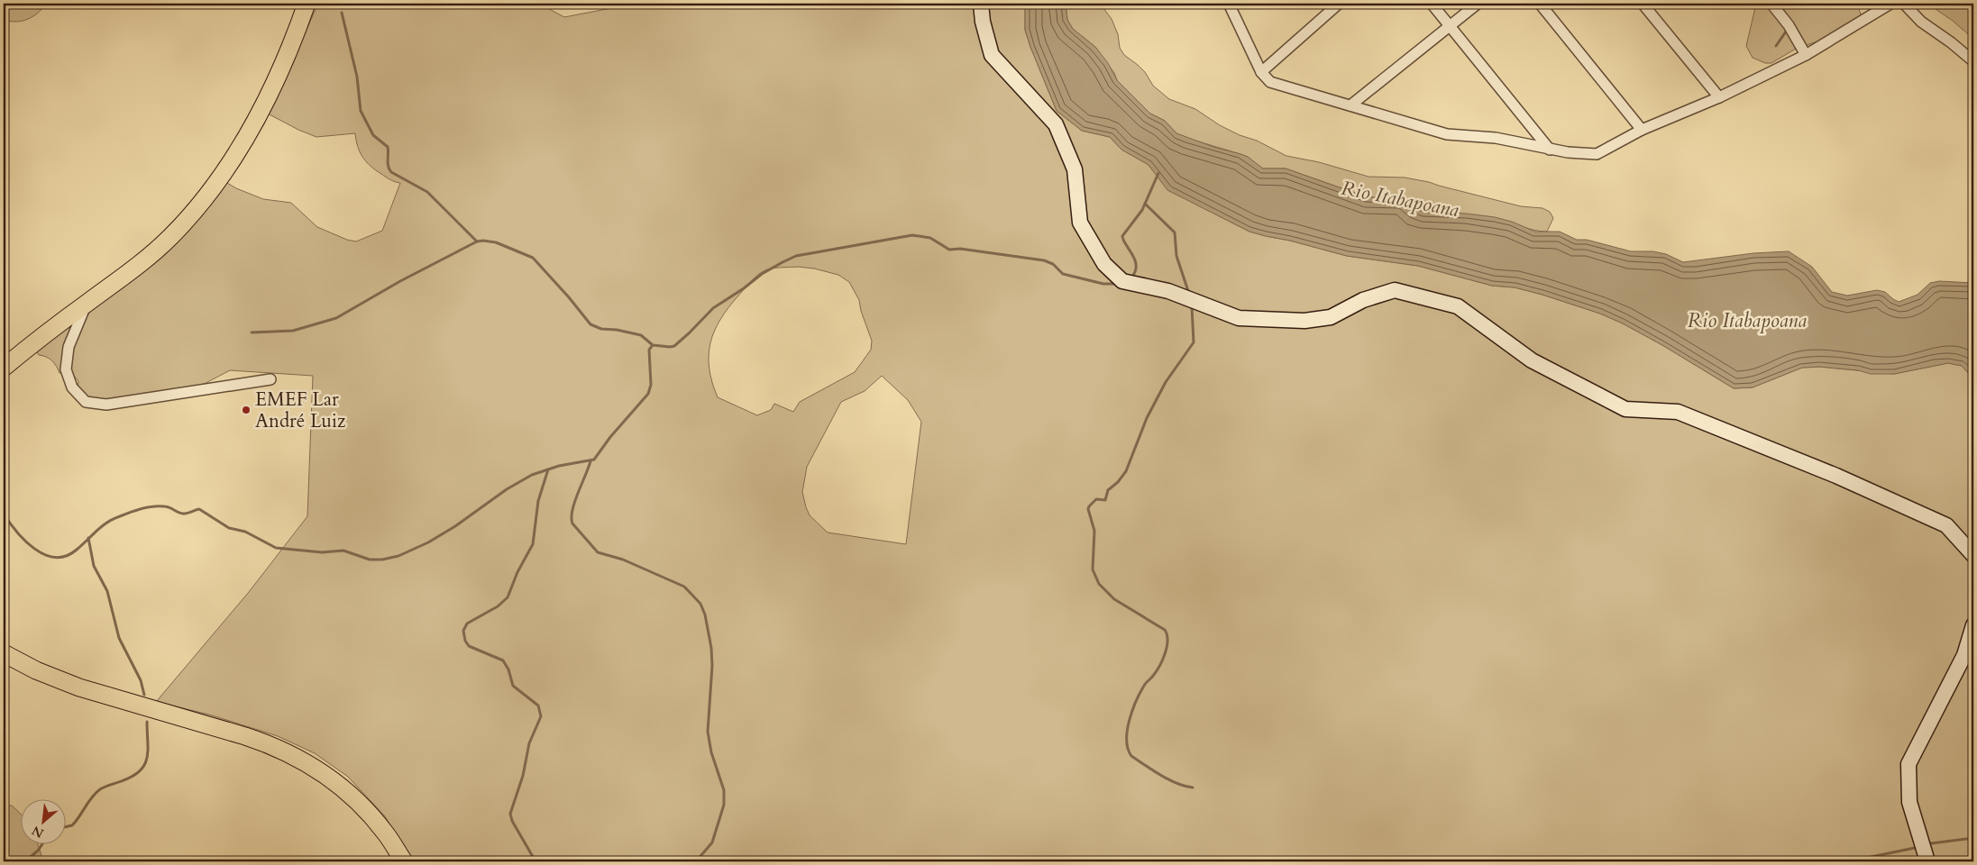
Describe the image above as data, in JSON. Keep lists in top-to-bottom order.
{
  "water": ["Rio Itabapoana"],
  "places": ["EMEF Lar André Luiz"],
  "north": "bottom left"
}
